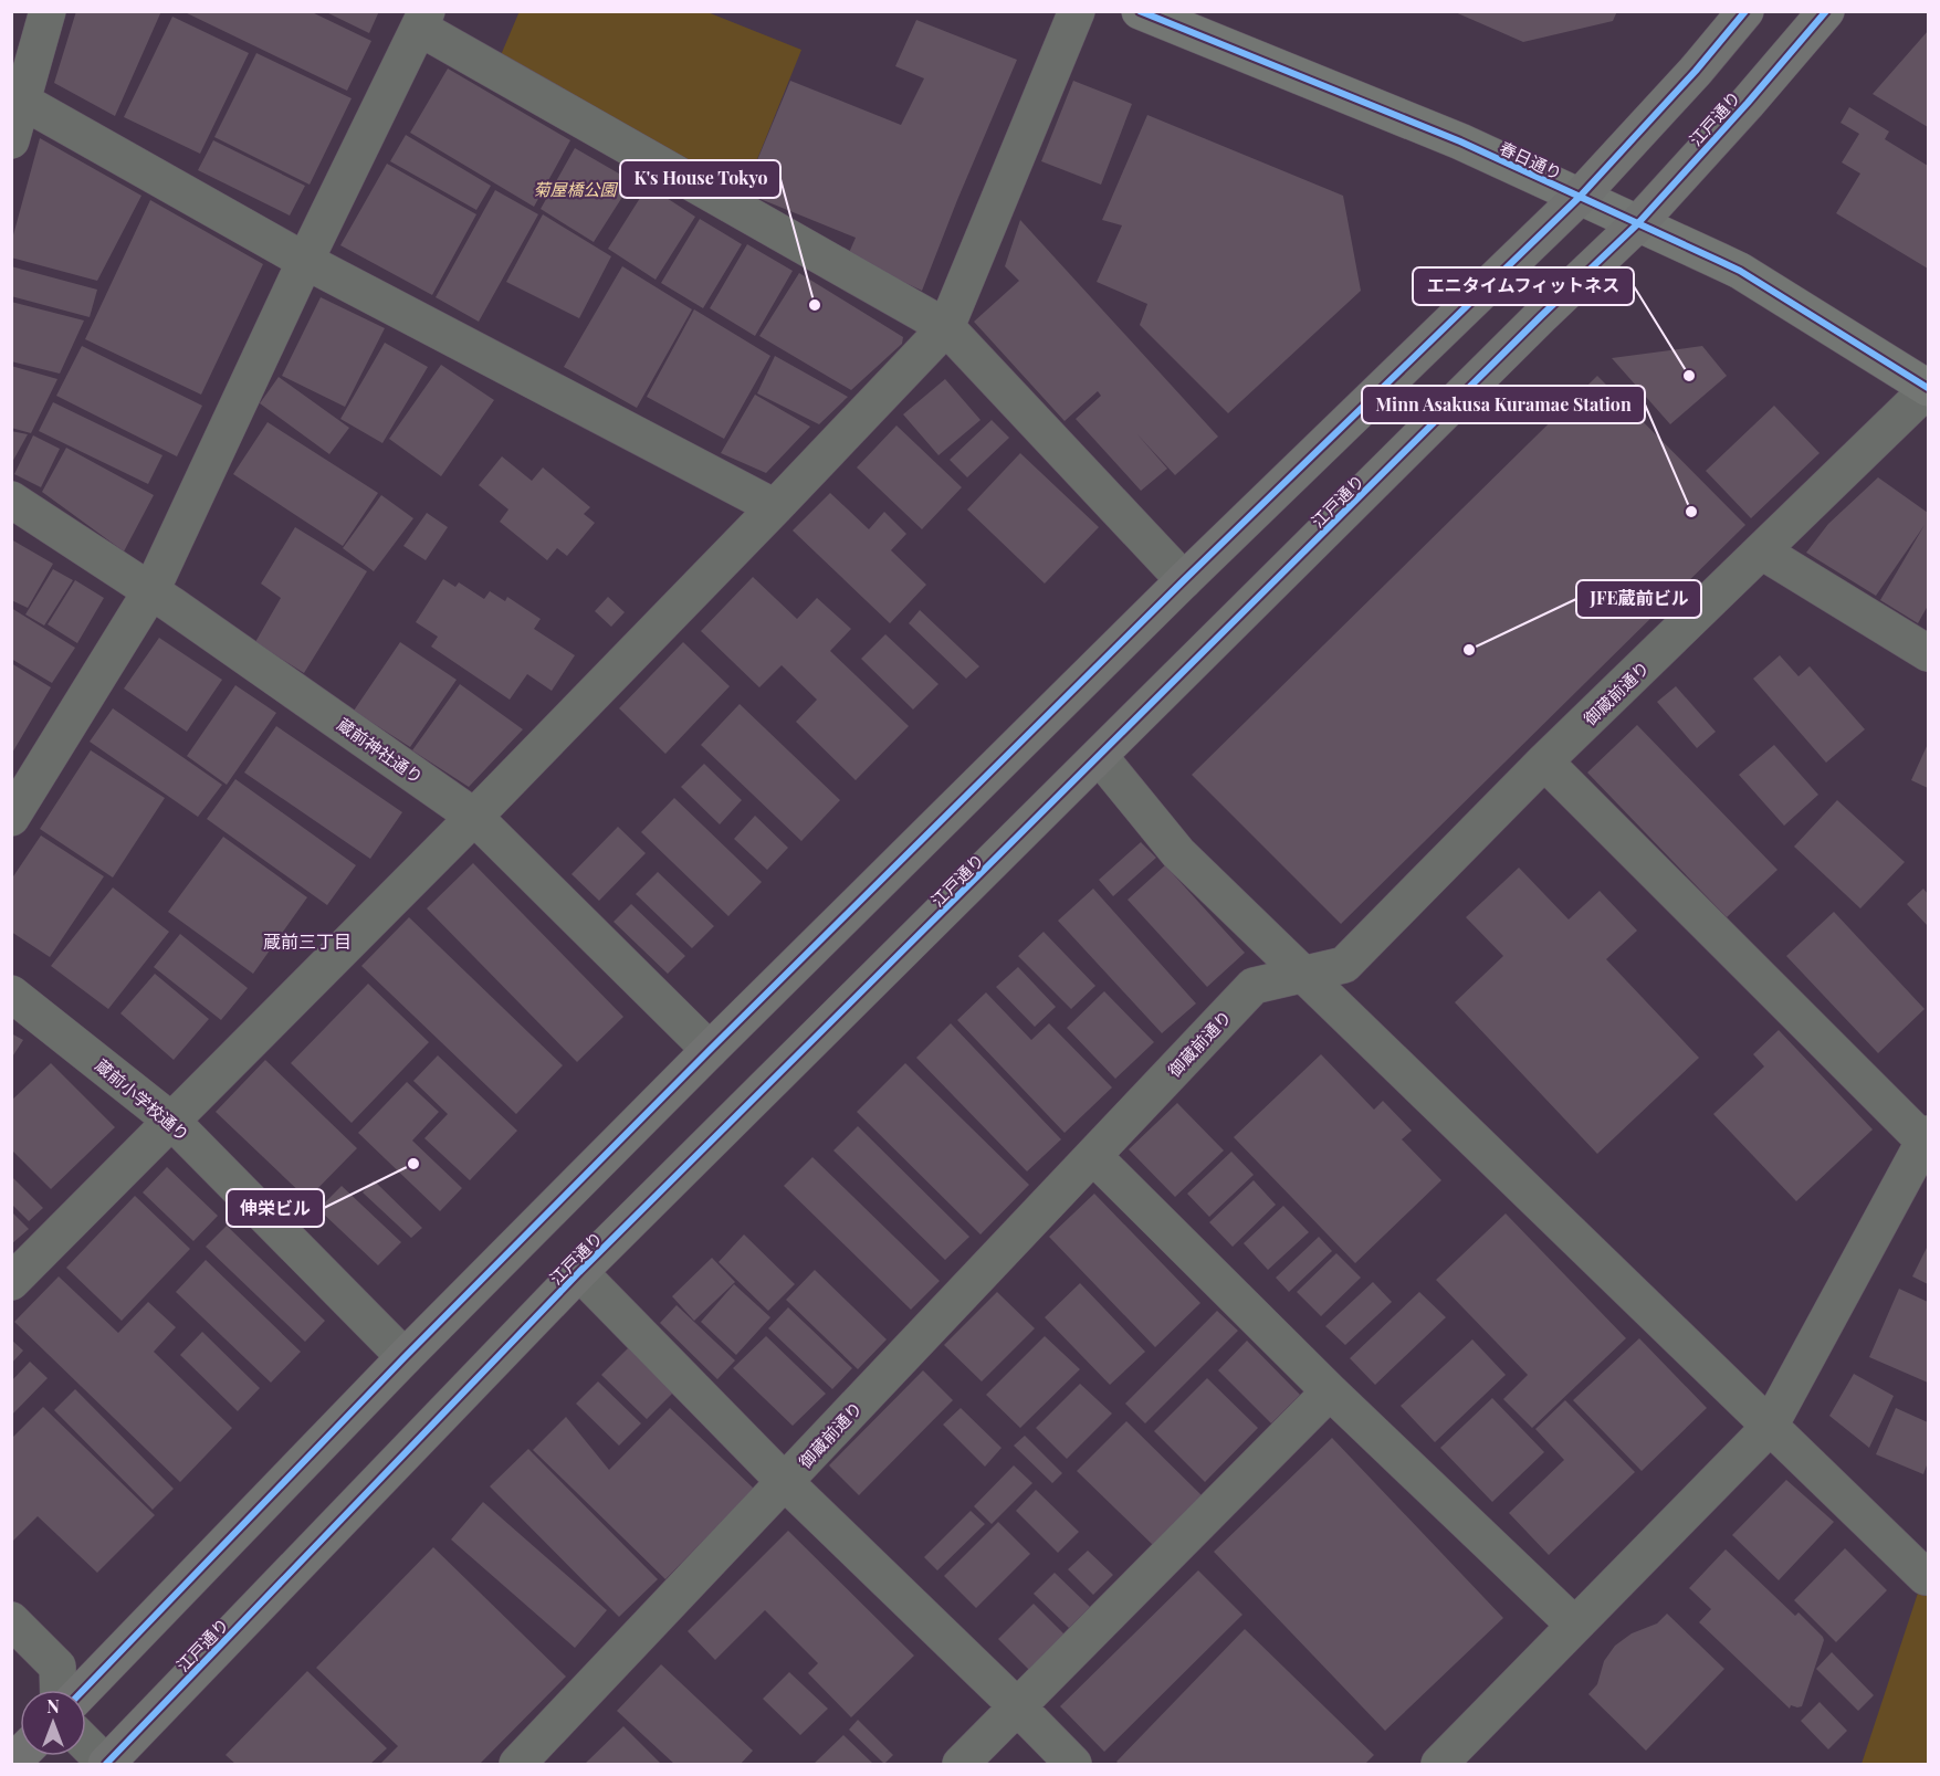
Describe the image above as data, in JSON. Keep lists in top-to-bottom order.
{
  "streets": {
    "highway": ["江戸通り"],
    "main road": ["春日通り"],
    "street": ["御蔵前通り", "蔵前神社通り", "蔵前小学校通り"]
  },
  "crossings": [
    ["江戸通り", "春日通り"],
    ["春日通り", "御蔵前通り"]
  ],
  "districts": ["蔵前三丁目"],
  "parks": ["菊屋橋公園"],
  "places": [
    "K's House Tokyo",
    "エニタイムフィットネス",
    "Minn Asakusa Kuramae Station",
    "JFE蔵前ビル",
    "伸栄ビル"
  ],
  "north": "top"
}
